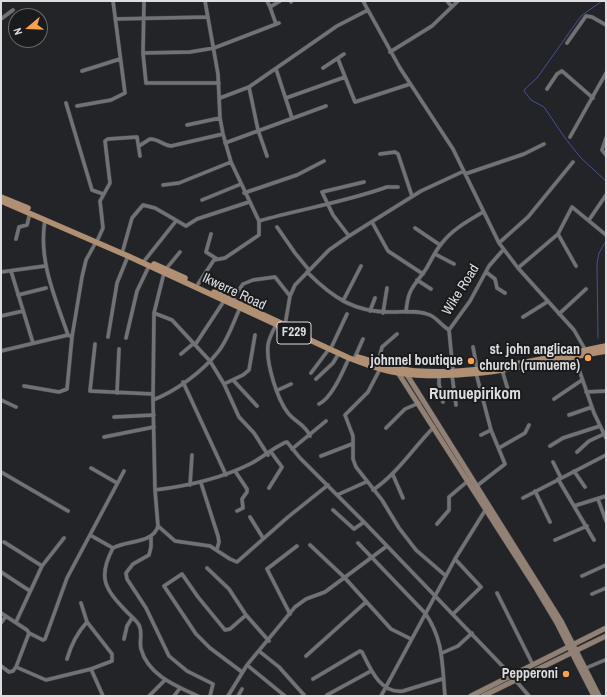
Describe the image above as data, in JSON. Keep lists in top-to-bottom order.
{
  "streets": {
    "main road": ["Ikwerre Road", "F229"],
    "street": ["Wike Road"]
  },
  "crossings": [
    ["Wike Road", "Ikwerre Road"]
  ],
  "districts": ["Rumuepirikom"],
  "places": ["st. john anglican church (rumueme)", "johnnel boutique", "Pepperoni"],
  "north": "left"
}
